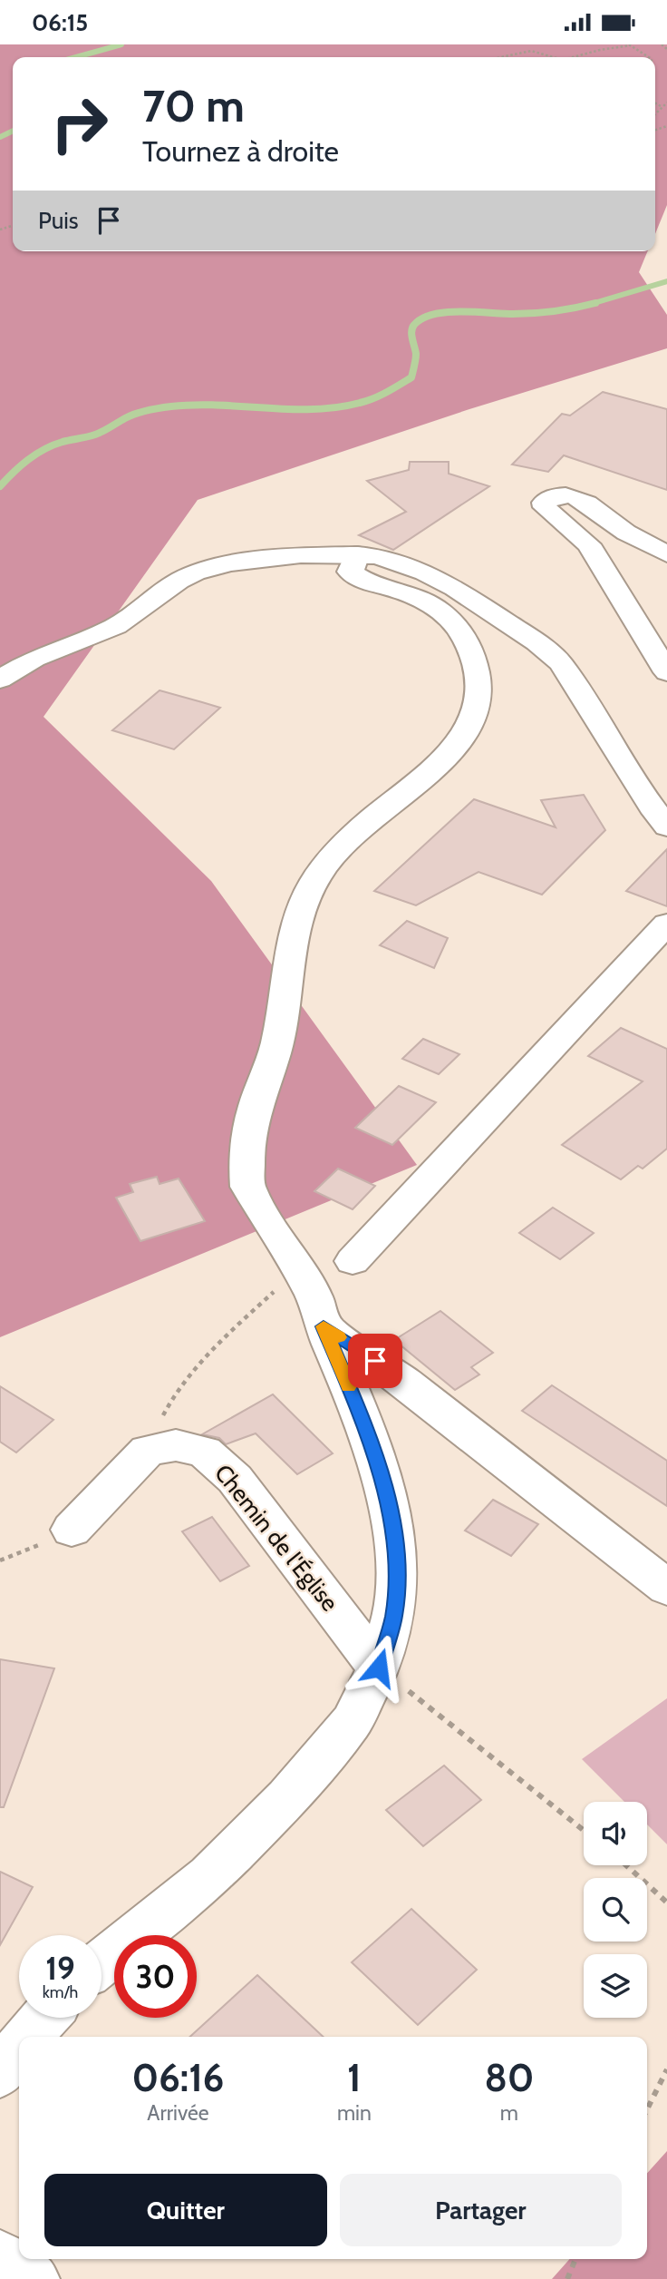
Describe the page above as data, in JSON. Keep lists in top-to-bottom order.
{
  "streets": {
    "street": ["Chemin de l'Église"]
  },
  "page": {
    "status": "06:15",
    "turn": ["70 m", "Tournez à droite"],
    "then": "Puis",
    "speed": "19 km/h",
    "limit": "30",
    "eta": [
      "06:16",
      "Arrivée",
      "1",
      "min",
      "80",
      "m"
    ],
    "buttons": ["Quitter", "Partager"]
  }
}
